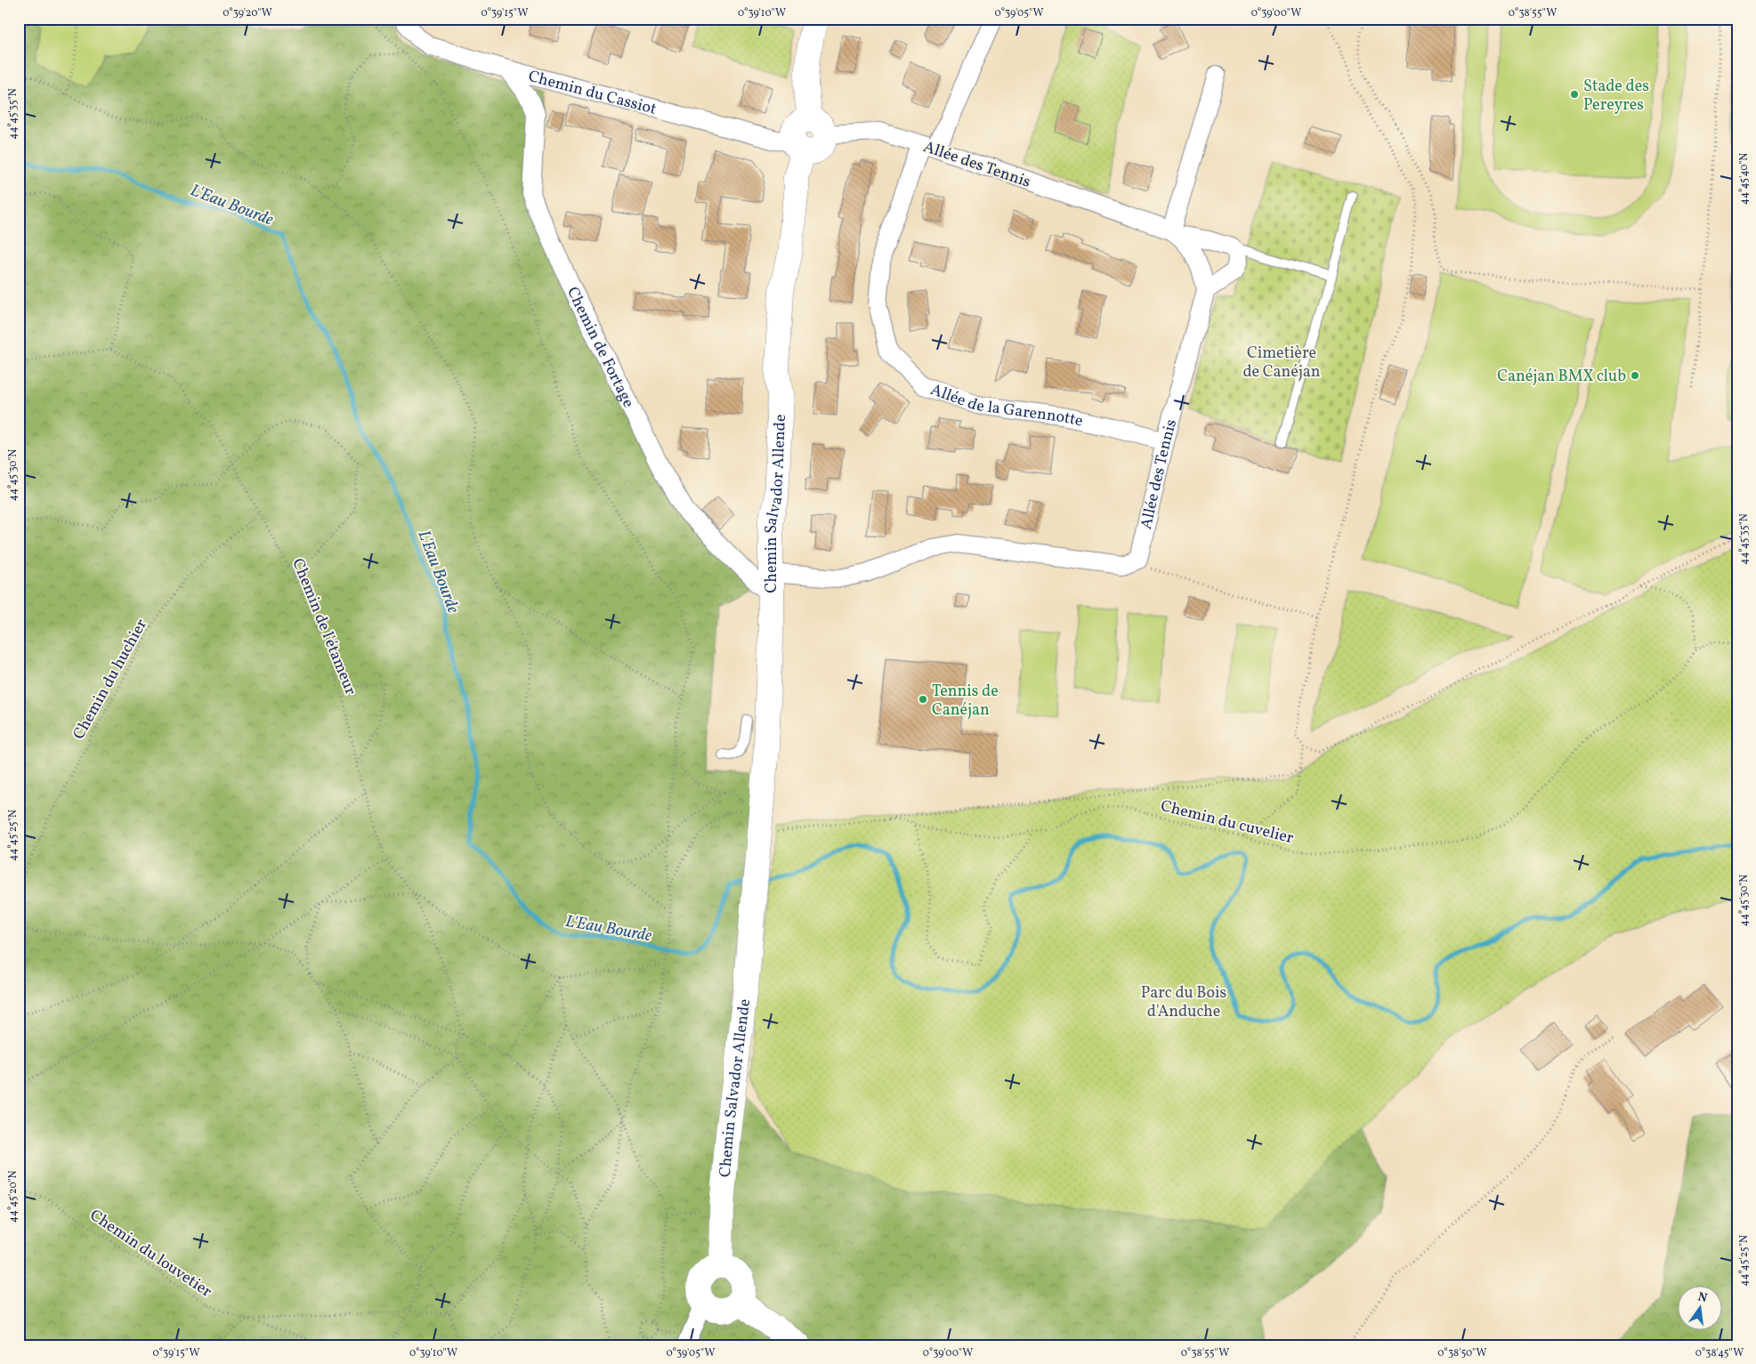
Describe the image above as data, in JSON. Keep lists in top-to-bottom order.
{
  "streets": {
    "street": [
      "Chemin du Cassiot",
      "Allée des Tennis",
      "Chemin de Fortage",
      "Allée de la Garennotte",
      "Chemin Salvador Allende"
    ],
    "path": [
      "Chemin de l'étameur",
      "Chemin du huchier",
      "Chemin du cuvelier",
      "Chemin du louvetier"
    ]
  },
  "crossings": [
    ["Chemin du Cassiot", "Chemin de Fortage"],
    ["Chemin du Cassiot", "Chemin Salvador Allende"],
    ["Allée des Tennis", "Allée de la Garennotte"],
    ["Allée des Tennis", "Chemin Salvador Allende"],
    ["Chemin de Fortage", "Chemin Salvador Allende"],
    ["Chemin Salvador Allende", "Chemin du cuvelier"],
    ["Chemin de l'étameur", "Chemin du huchier"]
  ],
  "water": ["L'Eau Bourde"],
  "parks": ["Cimetière de Canéjan", "Parc du Bois d'Anduche"],
  "places": ["Stade des Pereyres", "Canéjan BMX club", "Tennis de Canéjan"],
  "north": "top",
  "coordinates": [
    "0°39'20\"W",
    "0°39'15\"W",
    "0°39'10\"W",
    "0°39'05\"W",
    "0°39'00\"W",
    "0°38'55\"W",
    "44°45'35\"N",
    "44°45'40\"N",
    "44°45'30\"N",
    "44°45'25\"N",
    "44°45'20\"N",
    "0°38'50\"W",
    "0°38'45\"W"
  ]
}
